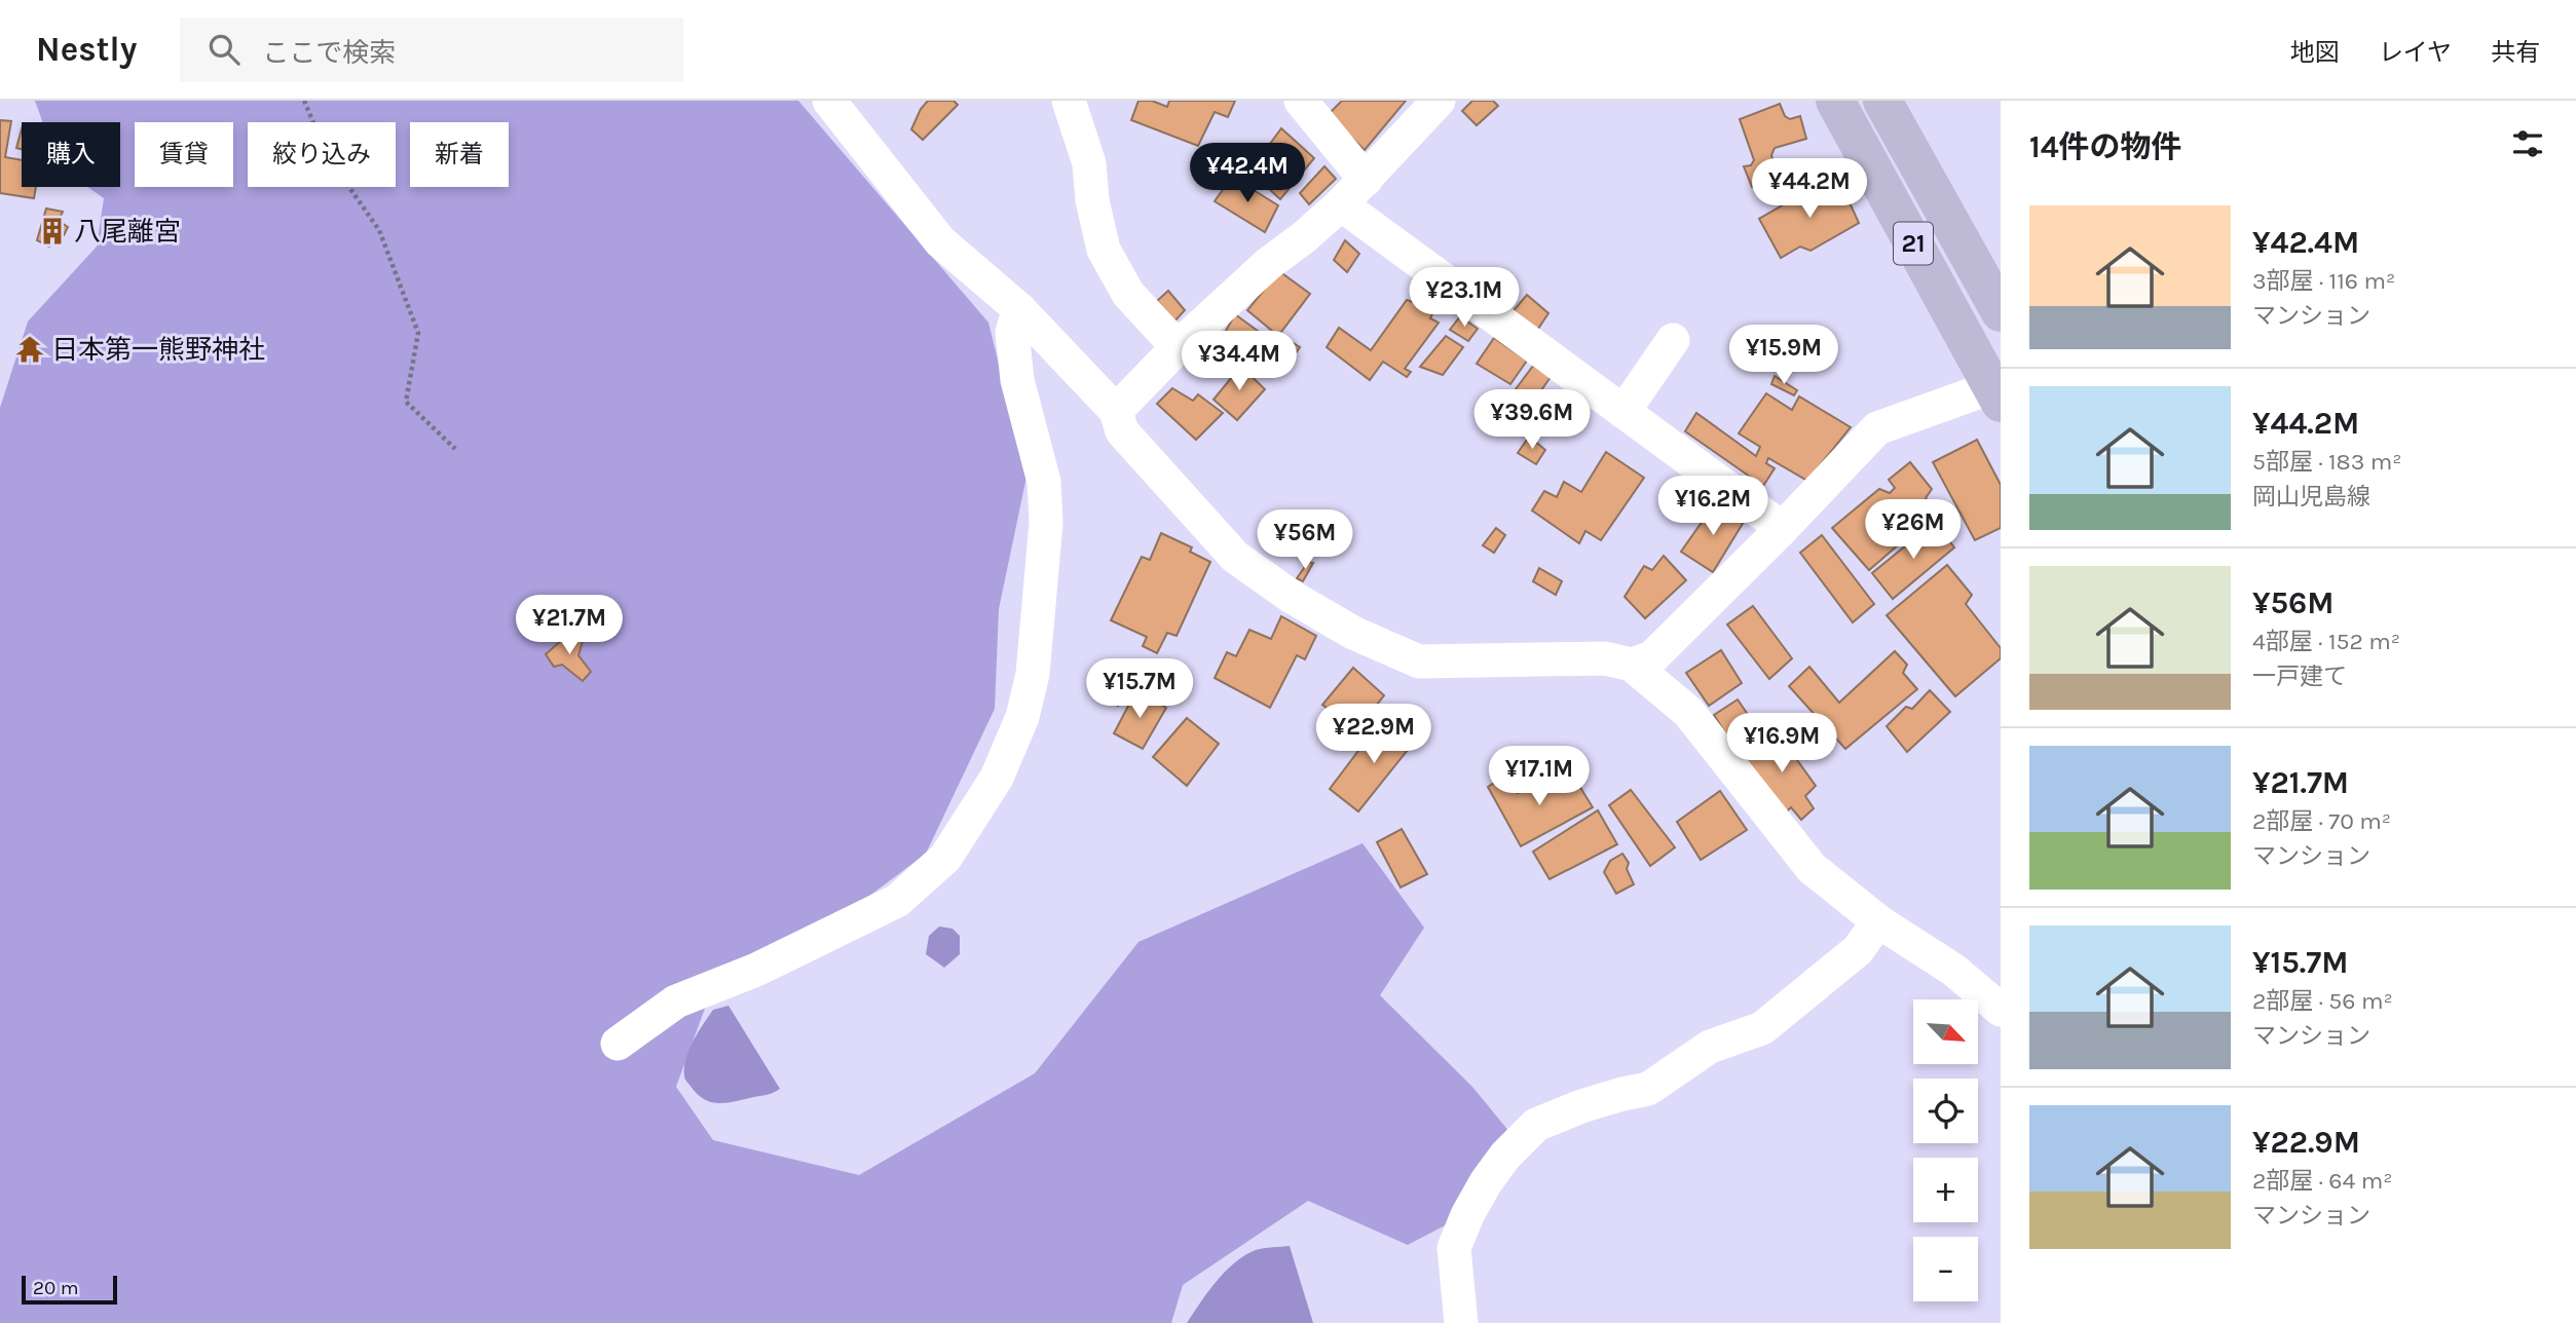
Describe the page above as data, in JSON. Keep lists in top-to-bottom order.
{
  "streets": {
    "main road": ["21"]
  },
  "places": {
    "building": ["八尾離宮"],
    "temple": ["日本第一熊野神社"]
  },
  "scale_bar": "20 m",
  "north": "bottom right",
  "page": {
    "header": "Nestly",
    "search": "ここで検索",
    "nav": ["地図", "レイヤ", "共有"],
    "heading": "14件の物件",
    "chip": [
      "購入",
      "賃貸",
      "絞り込み",
      "新着"
    ],
    "price": [
      "¥42.4M",
      "¥44.2M",
      "¥23.1M",
      "¥15.9M",
      "¥34.4M",
      "¥39.6M",
      "¥16.2M",
      "¥26M",
      "¥56M",
      "¥21.7M",
      "¥15.7M",
      "¥22.9M",
      "¥16.9M",
      "¥17.1M"
    ],
    "list": [
      {
        "name": "¥42.4M",
        "note": "3部屋 · 116 m² · マンション"
      },
      {
        "name": "¥44.2M",
        "note": "5部屋 · 183 m² · 岡山児島線"
      },
      {
        "name": "¥56M",
        "note": "4部屋 · 152 m² · 一戸建て"
      },
      {
        "name": "¥21.7M",
        "note": "2部屋 · 70 m² · マンション"
      },
      {
        "name": "¥15.7M",
        "note": "2部屋 · 56 m² · マンション"
      },
      {
        "name": "¥22.9M",
        "note": "2部屋 · 64 m² · マンション"
      }
    ],
    "map_buttons": ["+", "−"],
    "scale": "20 m"
  }
}
